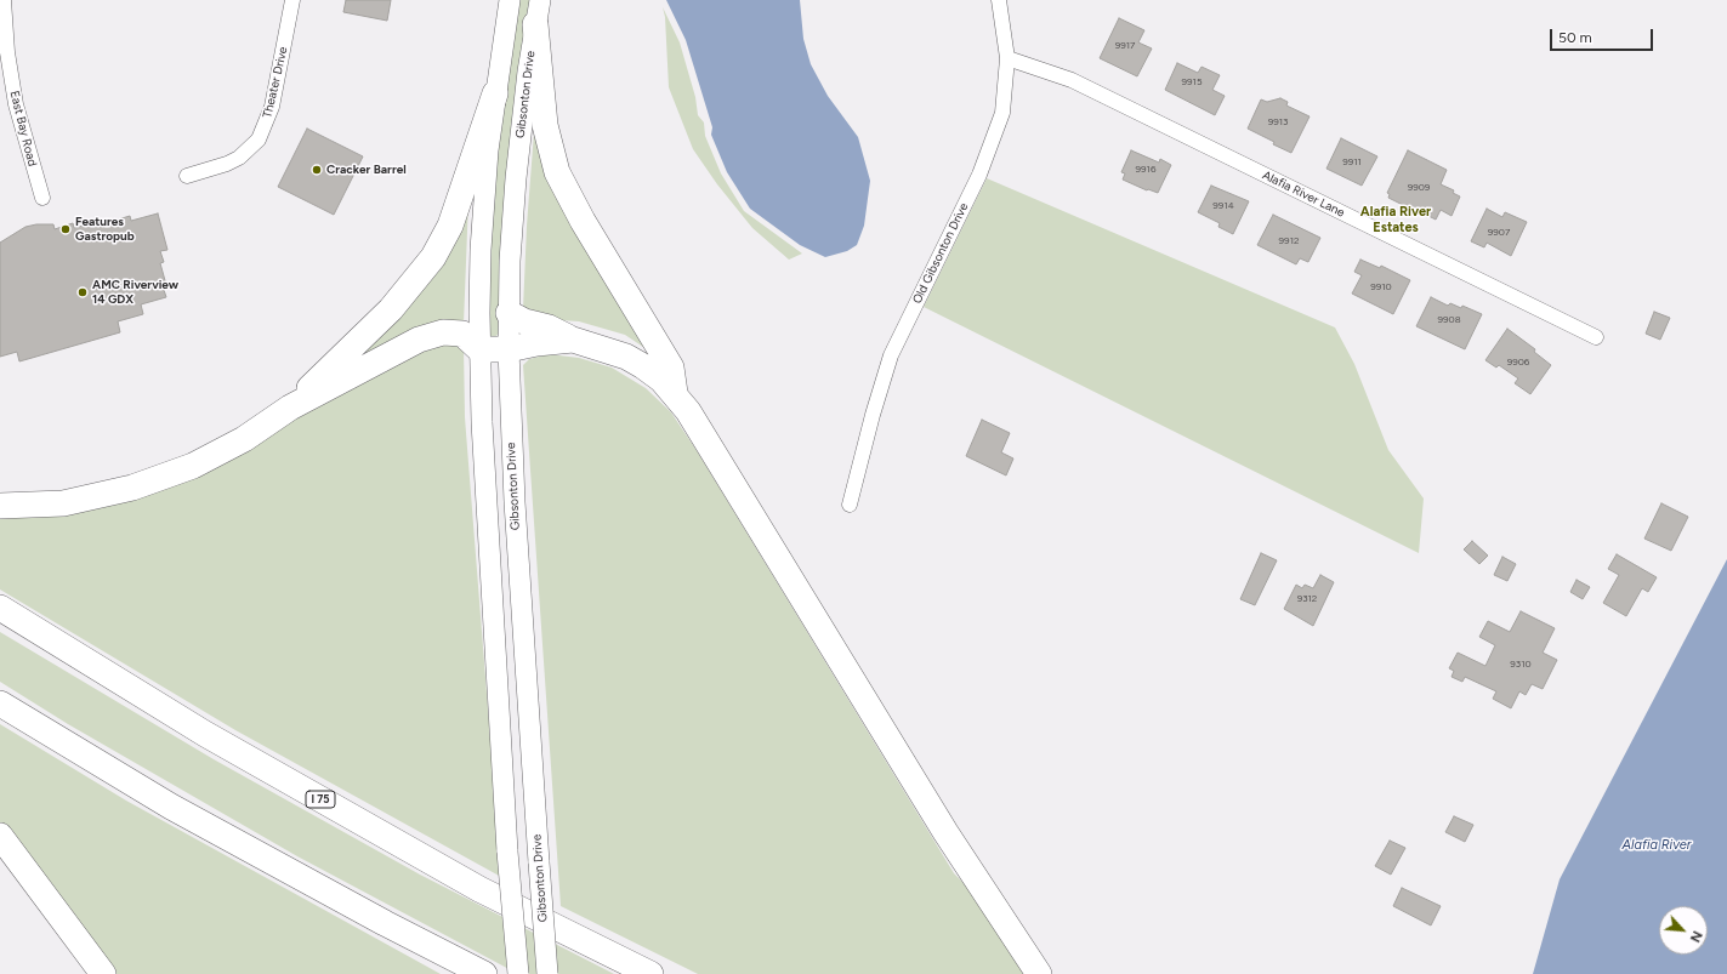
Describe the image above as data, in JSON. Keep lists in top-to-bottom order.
{
  "streets": {
    "highway": ["I 75"],
    "main road": ["Gibsonton Drive"],
    "street": [
      "Theater Drive",
      "East Bay Road",
      "Alafia River Lane",
      "Old Gibsonton Drive"
    ]
  },
  "crossings": [
    ["Alafia River Lane", "Old Gibsonton Drive"]
  ],
  "districts": ["Alafia River Estates"],
  "water": ["Alafia River"],
  "places": ["Cracker Barrel", "Features Gastropub", "AMC Riverview 14 GDX"],
  "house_numbers": [
    "9917",
    "9915",
    "9913",
    "9911",
    "9916",
    "9909",
    "9914",
    "9907",
    "9912",
    "9910",
    "9908",
    "9906",
    "9312",
    "9310"
  ],
  "scale_bar": "50 m",
  "north": "bottom right"
}
